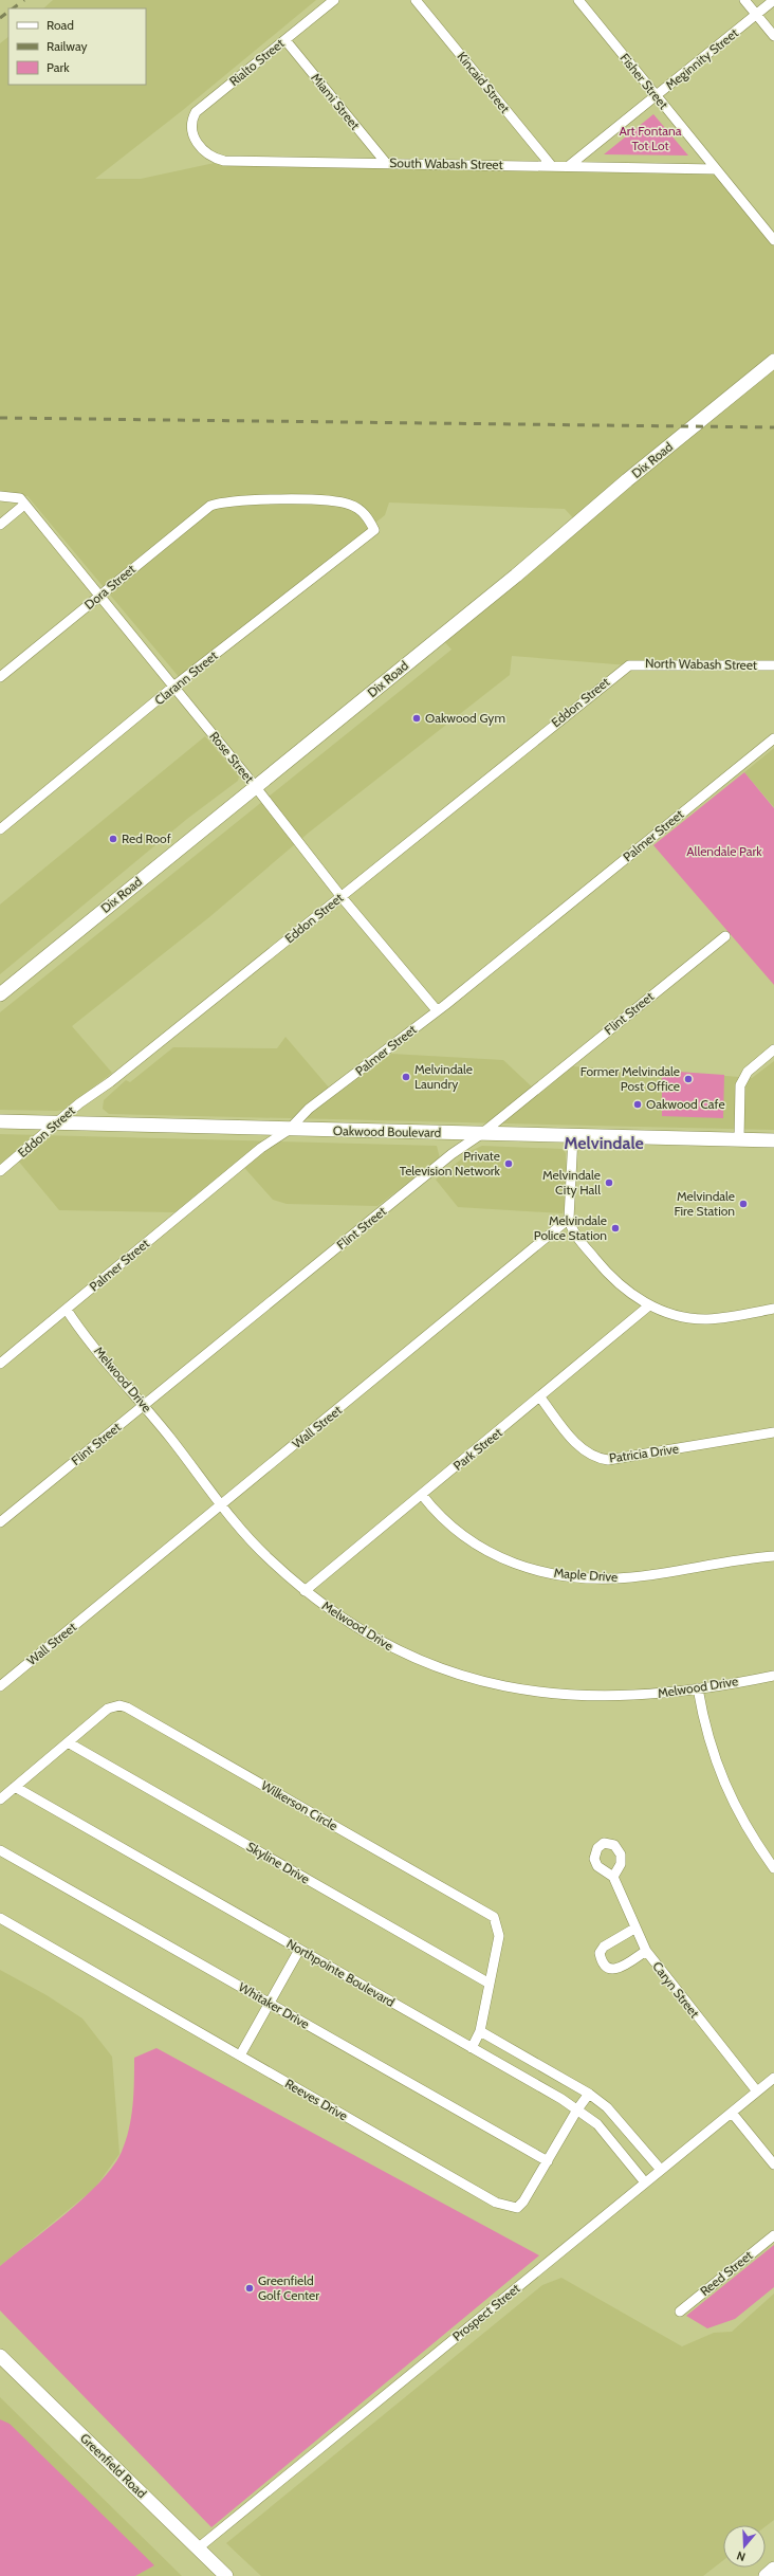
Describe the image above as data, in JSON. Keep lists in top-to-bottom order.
{
  "streets": {
    "main road": ["Dix Road", "Oakwood Boulevard", "Greenfield Road"],
    "street": [
      "Meginnity Street",
      "Rialto Street",
      "Fisher Street",
      "Kincaid Street",
      "Miami Street",
      "South Wabash Street",
      "Dora Street",
      "North Wabash Street",
      "Clarann Street",
      "Eddon Street",
      "Rose Street",
      "Palmer Street",
      "Flint Street",
      "Melwood Drive",
      "Wall Street",
      "Park Street",
      "Patricia Drive",
      "Maple Drive",
      "Wilkerson Circle",
      "Skyline Drive",
      "Northpointe Boulevard",
      "Caryn Street",
      "Whitaker Drive",
      "Reeves Drive",
      "Reed Street",
      "Prospect Street"
    ]
  },
  "crossings": [
    ["Meginnity Street", "Fisher Street"],
    ["Meginnity Street", "South Wabash Street"],
    ["Rialto Street", "Miami Street"],
    ["Rialto Street", "South Wabash Street"],
    ["Fisher Street", "South Wabash Street"],
    ["Kincaid Street", "South Wabash Street"],
    ["Miami Street", "South Wabash Street"],
    ["Dix Road", "Rose Street"],
    ["Dora Street", "Clarann Street"],
    ["Dora Street", "Rose Street"],
    ["North Wabash Street", "Eddon Street"],
    ["Clarann Street", "Rose Street"],
    ["Eddon Street", "Rose Street"],
    ["Eddon Street", "Oakwood Boulevard"],
    ["Rose Street", "Palmer Street"],
    ["Palmer Street", "Oakwood Boulevard"],
    ["Palmer Street", "Melwood Drive"],
    ["Flint Street", "Oakwood Boulevard"],
    ["Flint Street", "Melwood Drive"],
    ["Melwood Drive", "Wall Street"],
    ["Melwood Drive", "Park Street"],
    ["Park Street", "Patricia Drive"],
    ["Park Street", "Maple Drive"],
    ["Wilkerson Circle", "Skyline Drive"],
    ["Wilkerson Circle", "Northpointe Boulevard"],
    ["Northpointe Boulevard", "Reeves Drive"],
    ["Northpointe Boulevard", "Prospect Street"],
    ["Caryn Street", "Prospect Street"],
    ["Whitaker Drive", "Reeves Drive"],
    ["Prospect Street", "Greenfield Road"]
  ],
  "districts": ["Melvindale"],
  "parks": ["Art Fontana Tot Lot", "Allendale Park"],
  "places": [
    "Oakwood Gym",
    "Red Roof",
    "Melvindale Laundry",
    "Former Melvindale Post Office",
    "Oakwood Cafe",
    "Private Television Network",
    "Melvindale City Hall",
    "Melvindale Fire Station",
    "Melvindale Police Station",
    "Greenfield Golf Center"
  ],
  "legend": ["Road", "Railway", "Park"],
  "north": "bottom"
}
